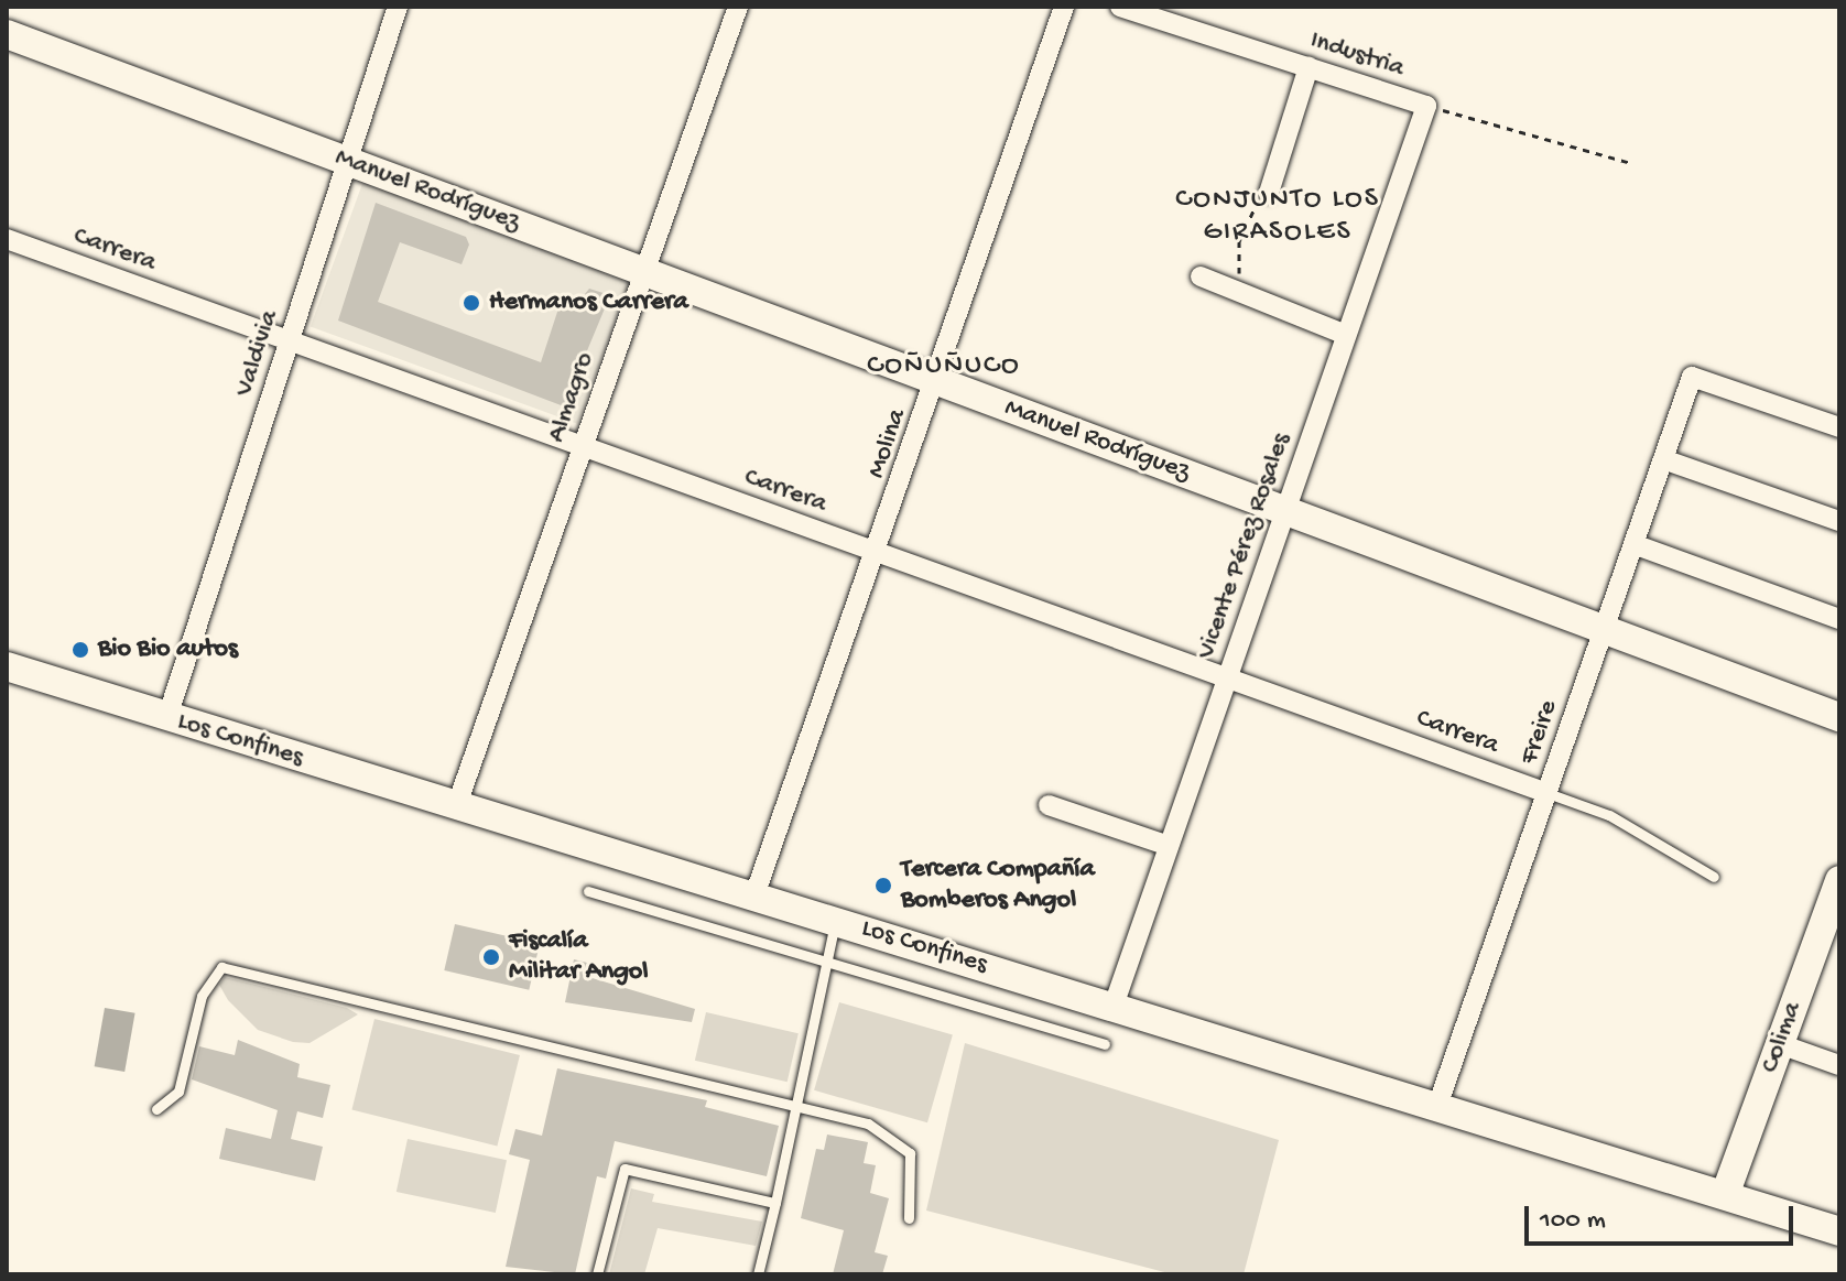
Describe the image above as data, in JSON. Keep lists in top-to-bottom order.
{
  "streets": {
    "main road": ["Manuel Rodríguez", "Los Confines", "Colima"],
    "street": [
      "Industria",
      "Carrera",
      "Valdivia",
      "Almagro",
      "Molina",
      "Vicente Pérez Rosales",
      "Freire"
    ]
  },
  "crossings": [
    ["Industria", "Vicente Pérez Rosales"],
    ["Manuel Rodríguez", "Valdivia"],
    ["Manuel Rodríguez", "Almagro"],
    ["Manuel Rodríguez", "Molina"],
    ["Manuel Rodríguez", "Vicente Pérez Rosales"],
    ["Manuel Rodríguez", "Freire"],
    ["Carrera", "Valdivia"],
    ["Carrera", "Almagro"],
    ["Carrera", "Molina"],
    ["Carrera", "Vicente Pérez Rosales"],
    ["Carrera", "Freire"],
    ["Valdivia", "Los Confines"],
    ["Almagro", "Los Confines"],
    ["Molina", "Los Confines"],
    ["Vicente Pérez Rosales", "Los Confines"],
    ["Freire", "Los Confines"],
    ["Los Confines", "Colima"]
  ],
  "districts": ["CONJUNTO LOS GIRASOLES", "COÑUÑUCO"],
  "places": [
    "Hermanos Carrera",
    "Bio Bio autos",
    "Tercera Compañía Bomberos Angol",
    "Fiscalía Militar Angol"
  ],
  "scale_bar": "100 m"
}
